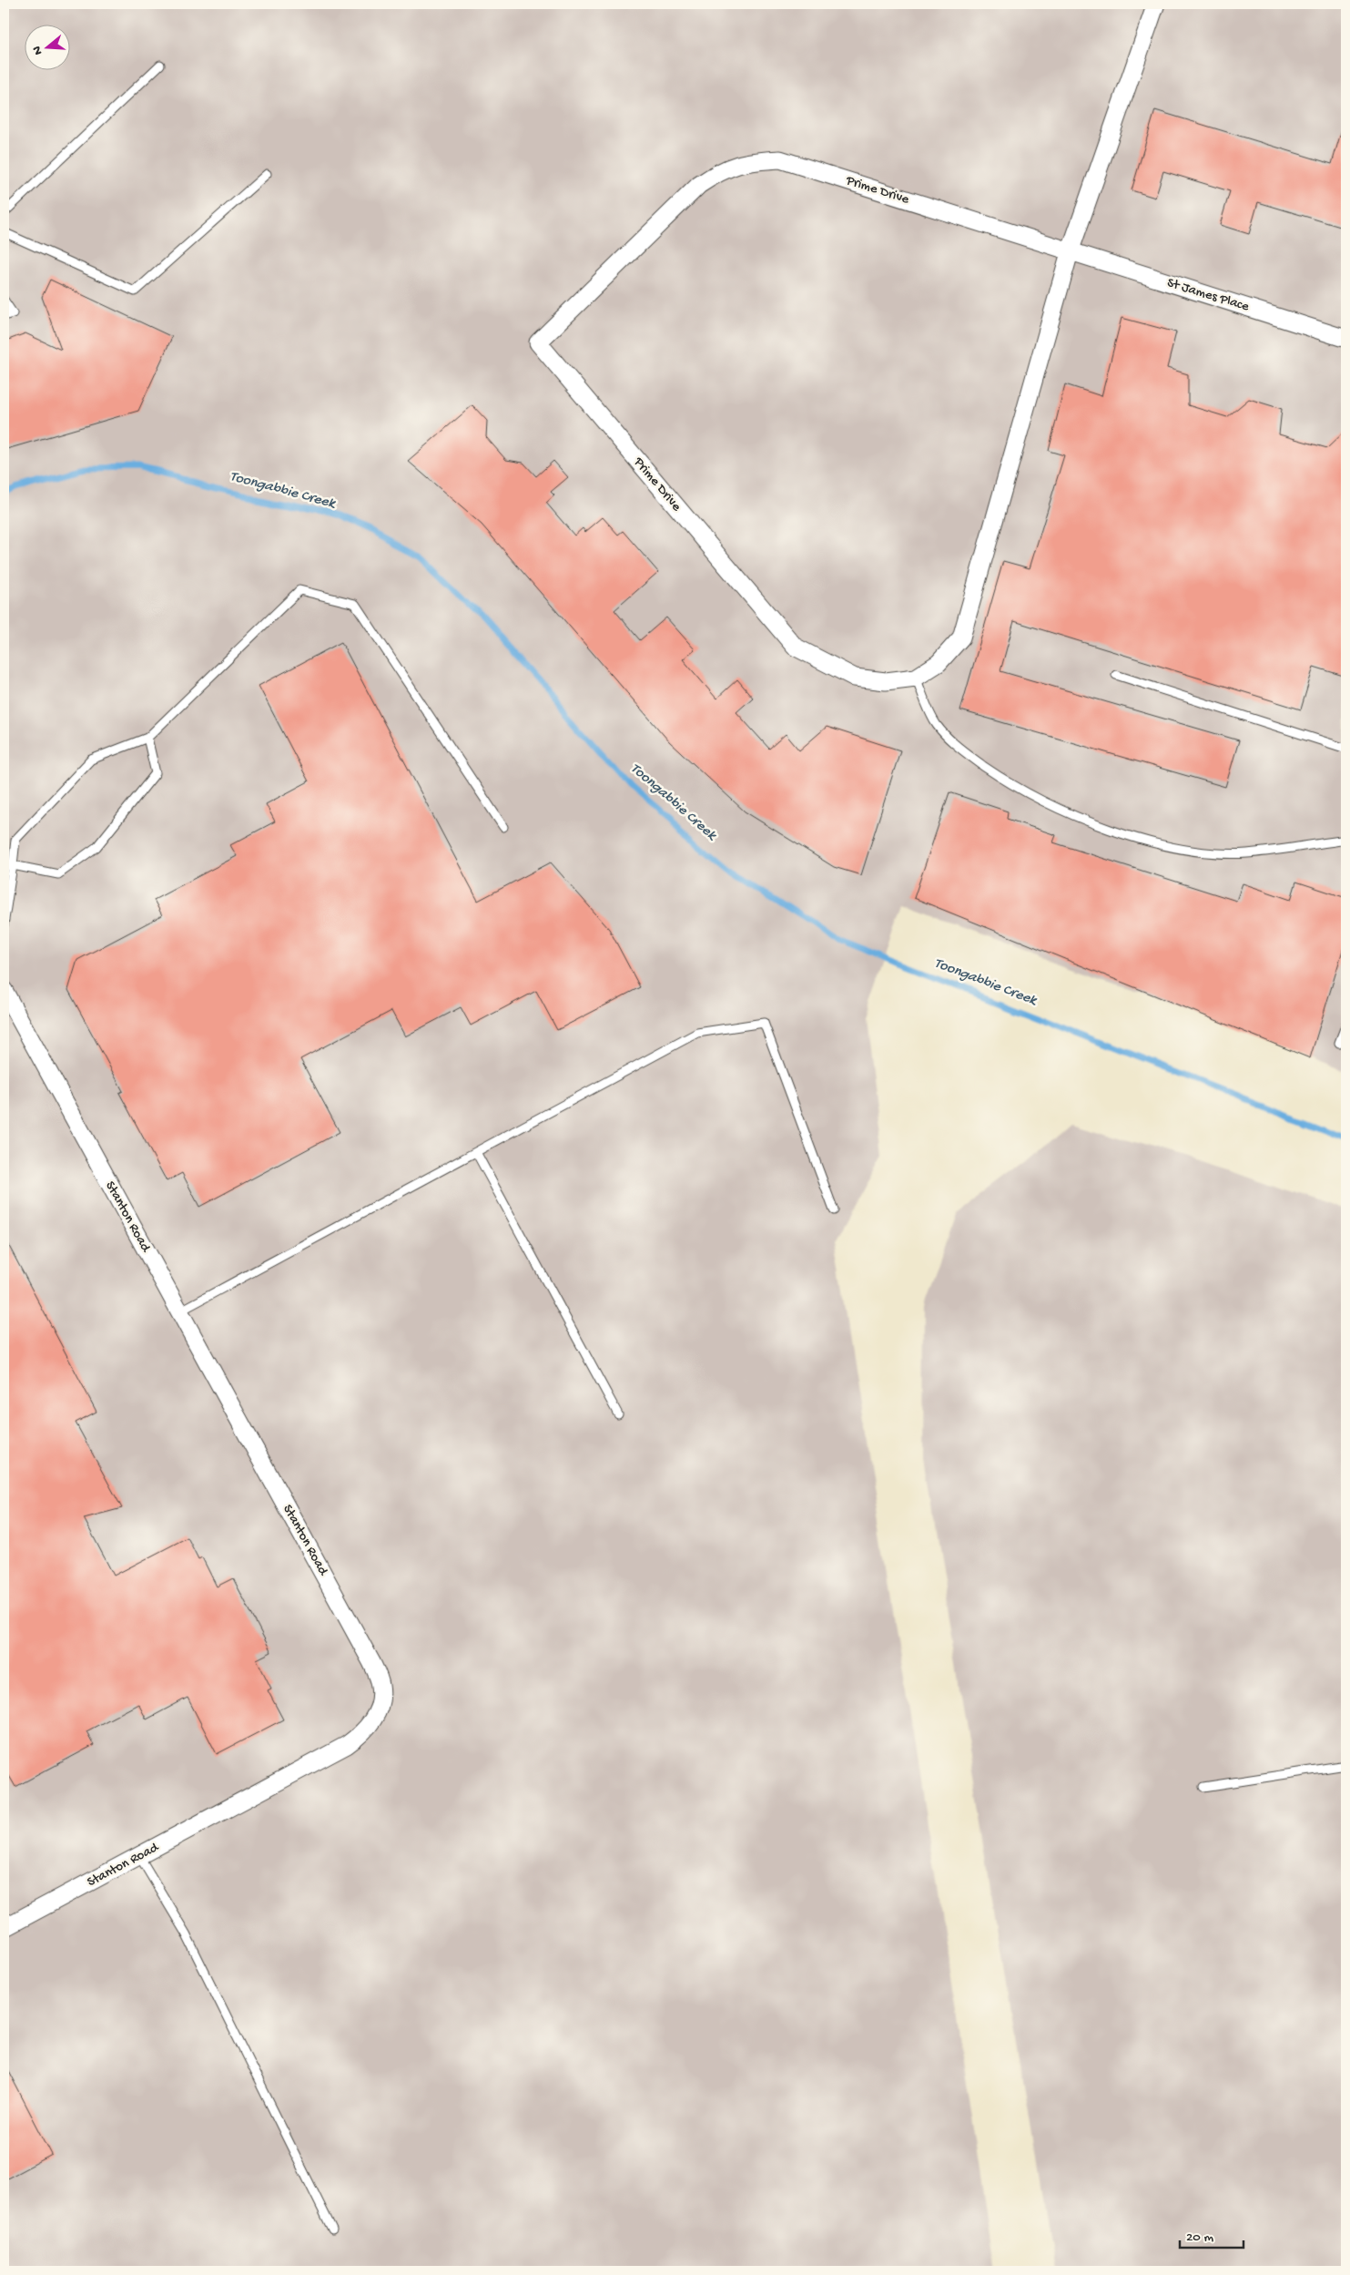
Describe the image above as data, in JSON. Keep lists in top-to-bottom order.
{
  "streets": {
    "street": ["Prime Drive", "St James Place", "Stanton Road"]
  },
  "crossings": [
    ["Prime Drive", "St James Place"]
  ],
  "water": ["Toongabbie Creek"],
  "scale_bar": "20 m",
  "north": "left"
}
